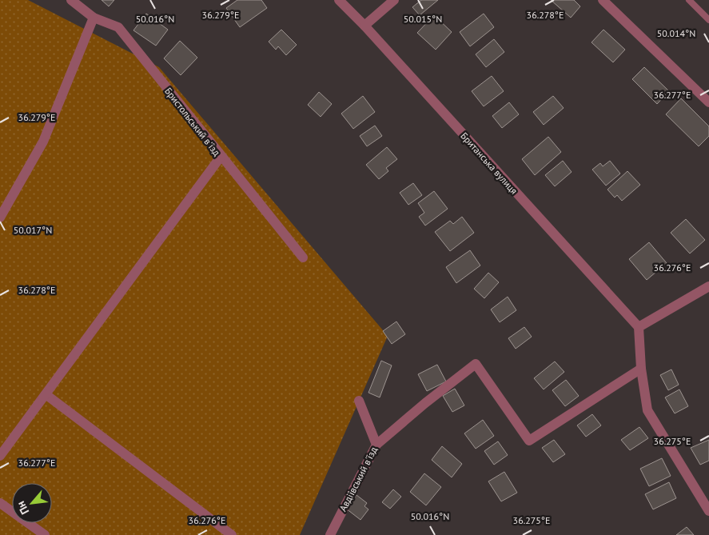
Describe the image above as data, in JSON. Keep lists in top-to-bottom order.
{
  "streets": {
    "street": ["Бристольський в'їзд", "Британська вулиця", "Авдіївський в'їзд"]
  },
  "north": "bottom left",
  "coordinates": [
    "36.279°E",
    "36.278°E",
    "50.016°N",
    "50.015°N",
    "50.014°N",
    "36.277°E",
    "50.017°N",
    "36.276°E",
    "36.275°E"
  ]
}
